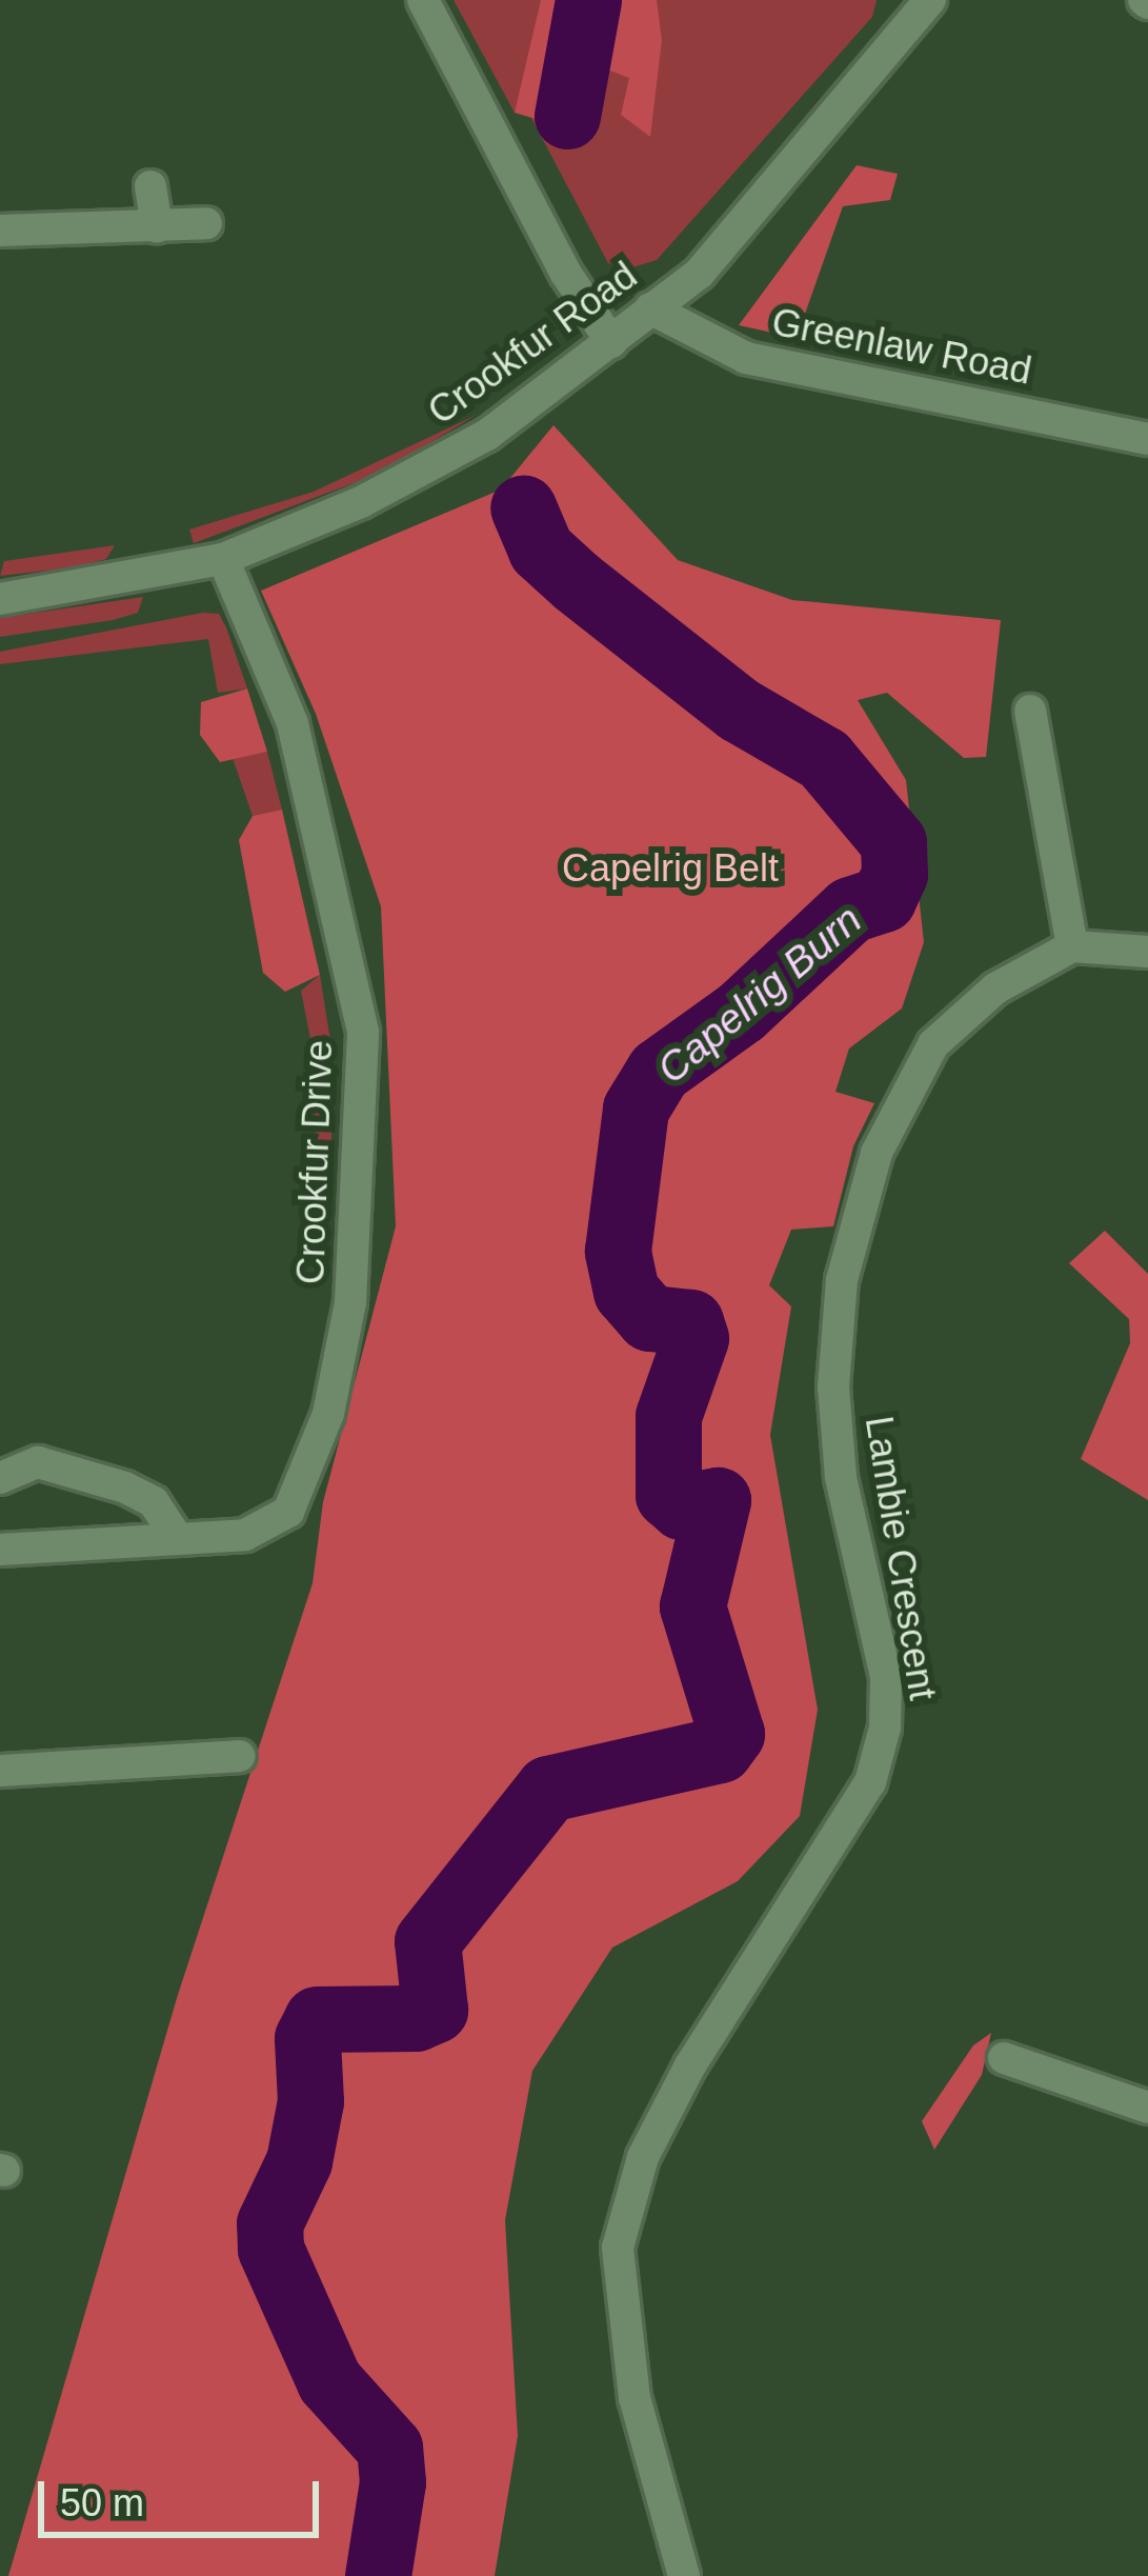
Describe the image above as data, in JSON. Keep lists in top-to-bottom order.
{
  "streets": {
    "street": [
      "Crookfur Road",
      "Greenlaw Road",
      "Crookfur Drive",
      "Lambie Crescent"
    ]
  },
  "crossings": [
    ["Crookfur Road", "Greenlaw Road"],
    ["Crookfur Road", "Crookfur Drive"]
  ],
  "water": ["Capelrig Burn"],
  "parks": ["Capelrig Belt"],
  "scale_bar": "50 m"
}
